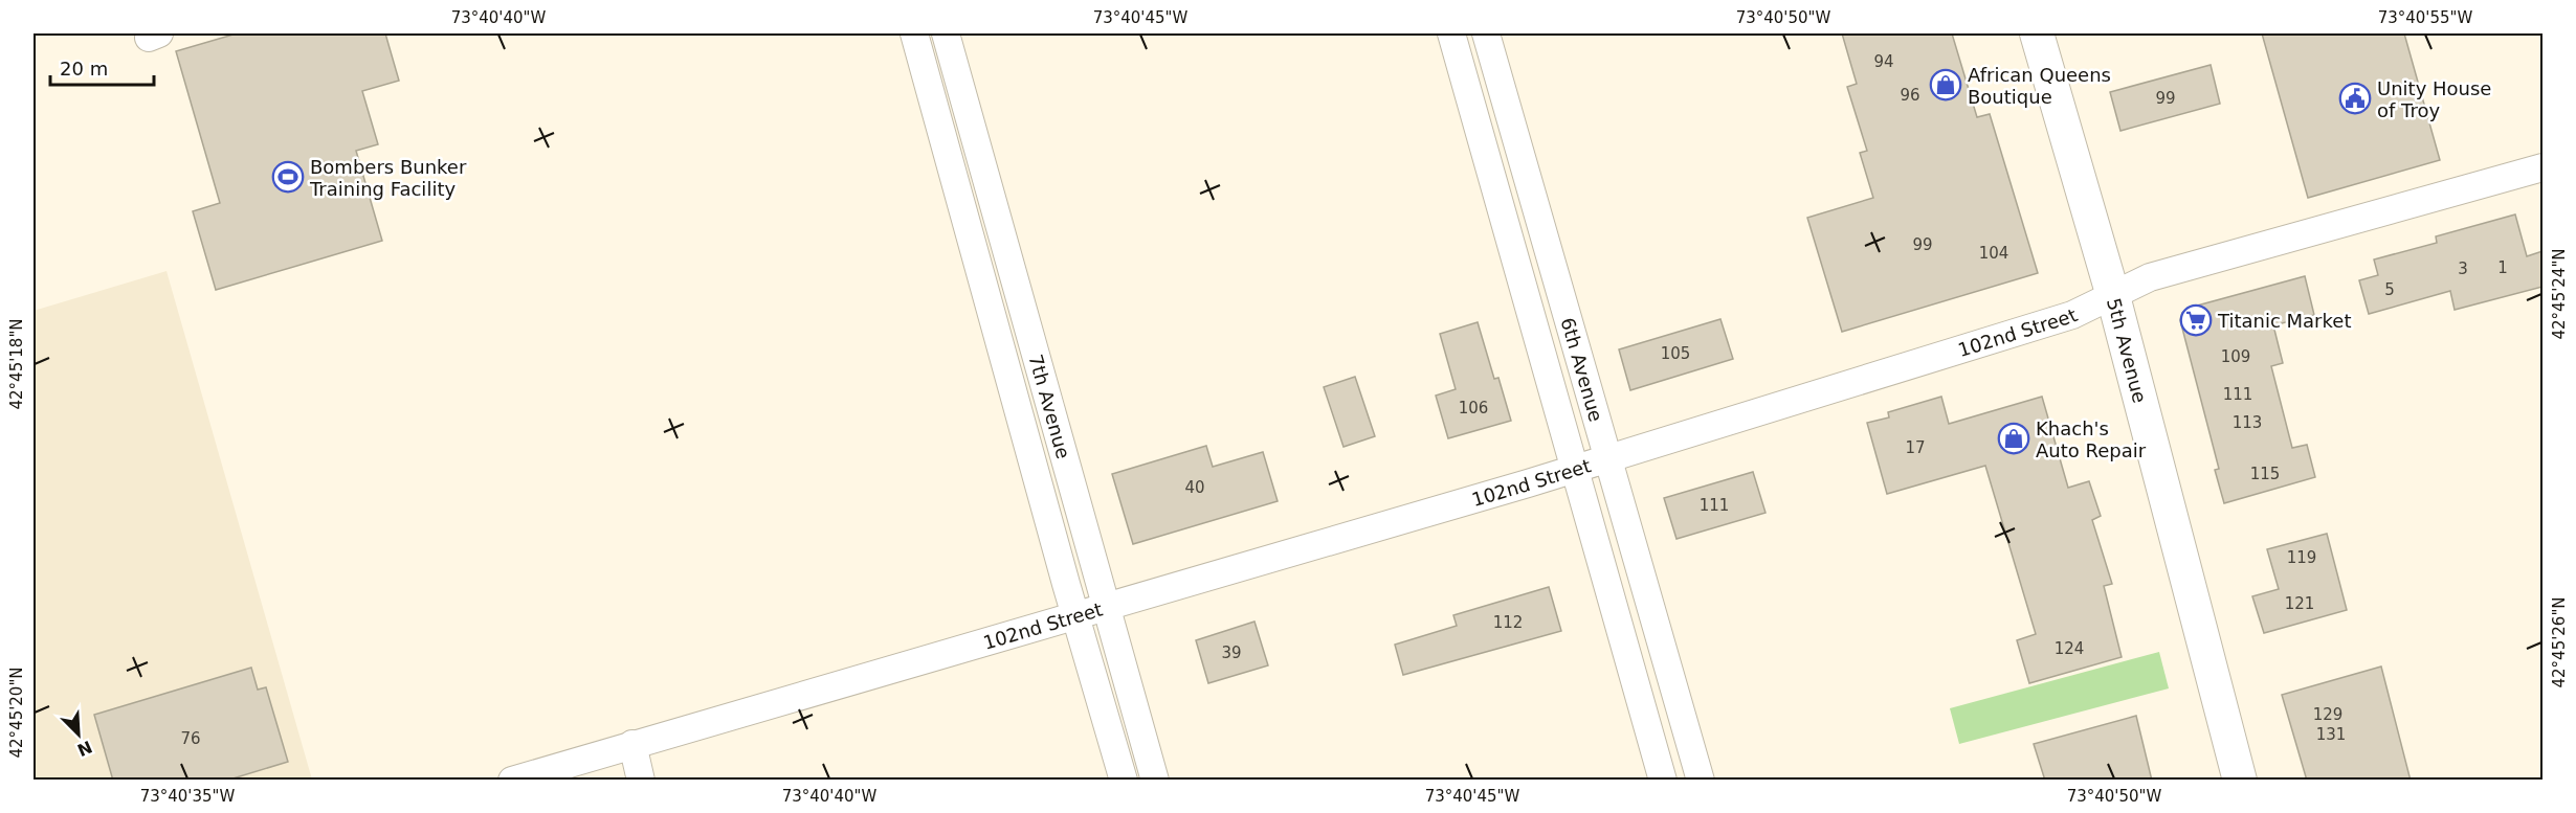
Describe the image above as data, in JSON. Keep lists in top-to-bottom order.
{
  "streets": {
    "street": [
      "102nd Street",
      "5th Avenue",
      "6th Avenue",
      "7th Avenue"
    ]
  },
  "crossings": [
    ["102nd Street", "5th Avenue"],
    ["102nd Street", "6th Avenue"],
    ["102nd Street", "7th Avenue"]
  ],
  "places": {
    "shop": ["African Queens Boutique", "Khach's Auto Repair"],
    "public building": ["Unity House of Troy"],
    "sports": ["Bombers Bunker Training Facility"],
    "supermarket": ["Titanic Market"]
  },
  "house_numbers": [
    "94",
    "96",
    "99",
    "99",
    "104",
    "1",
    "3",
    "5",
    "105",
    "109",
    "111",
    "106",
    "113",
    "17",
    "115",
    "40",
    "111",
    "119",
    "121",
    "112",
    "124",
    "39",
    "129",
    "131",
    "76"
  ],
  "scale_bar": "20 m",
  "north": "bottom right",
  "coordinates": [
    "73°40'40\"W",
    "73°40'45\"W",
    "73°40'50\"W",
    "73°40'55\"W",
    "42°45'24\"N",
    "42°45'18\"N",
    "42°45'26\"N",
    "42°45'20\"N",
    "73°40'35\"W"
  ]
}
